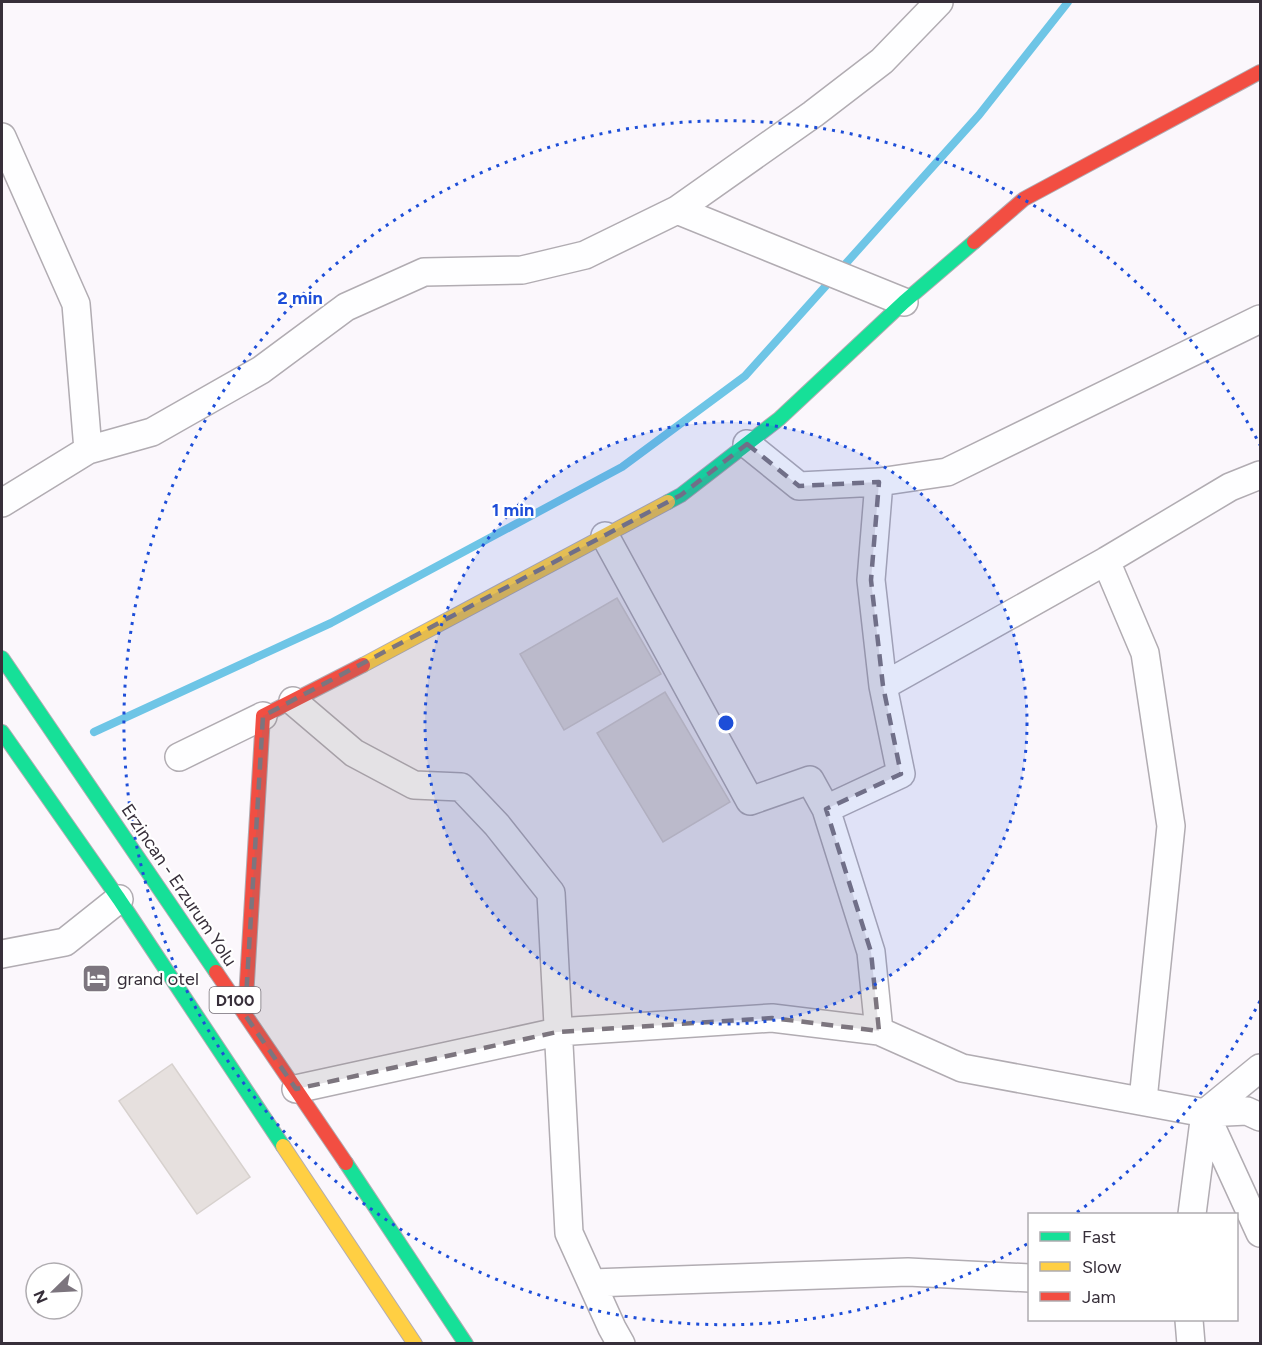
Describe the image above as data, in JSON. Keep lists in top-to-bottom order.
{
  "streets": {
    "main road": ["Erzincan - Erzurum Yolu", "D100"]
  },
  "places": {
    "hotel": ["grand otel"]
  },
  "legend": ["Fast", "Slow", "Jam"],
  "north": "bottom left",
  "rings": ["2 min", "1 min"]
}
